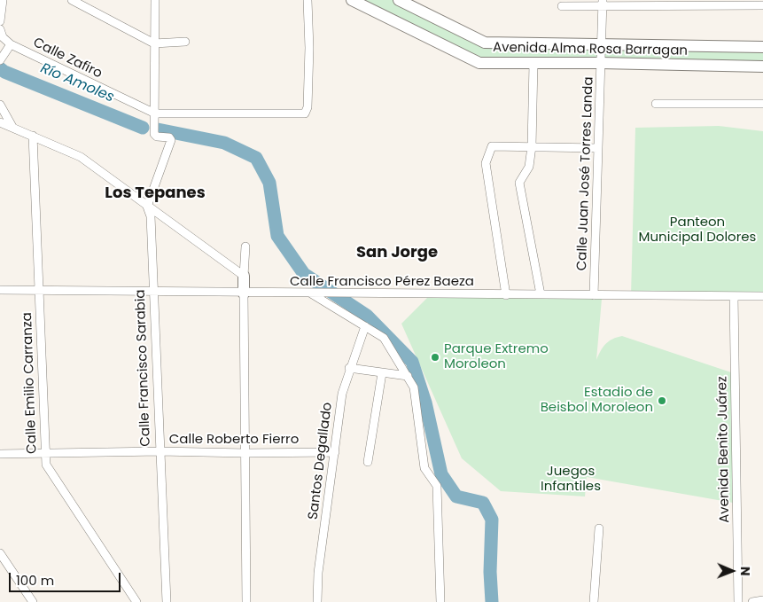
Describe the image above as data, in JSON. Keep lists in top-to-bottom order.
{
  "streets": {
    "street": [
      "Avenida Alma Rosa Barragan",
      "Calle Zafiro",
      "Calle Juan José Torres Landa",
      "Calle Francisco Pérez Baeza",
      "Calle Francisco Sarabia",
      "Calle Emilio Carranza",
      "Calle Roberto Fierro",
      "Avenida Benito Juárez",
      "Santos Degallado"
    ]
  },
  "crossings": [
    ["Avenida Alma Rosa Barragan", "Calle Juan José Torres Landa"],
    ["Calle Zafiro", "Calle Francisco Sarabia"],
    ["Calle Juan José Torres Landa", "Calle Francisco Pérez Baeza"],
    ["Calle Francisco Pérez Baeza", "Calle Francisco Sarabia"],
    ["Calle Francisco Pérez Baeza", "Calle Emilio Carranza"],
    ["Calle Francisco Pérez Baeza", "Avenida Benito Juárez"],
    ["Calle Francisco Sarabia", "Calle Roberto Fierro"],
    ["Calle Emilio Carranza", "Calle Roberto Fierro"],
    ["Calle Roberto Fierro", "Santos Degallado"]
  ],
  "districts": ["Los Tepanes", "San Jorge"],
  "water": ["Río Amoles"],
  "parks": ["Panteon Municipal Dolores", "Juegos Infantiles"],
  "places": ["Parque Extremo Moroleon", "Estadio de Beisbol Moroleon"],
  "scale_bar": "100 m",
  "north": "right"
}
